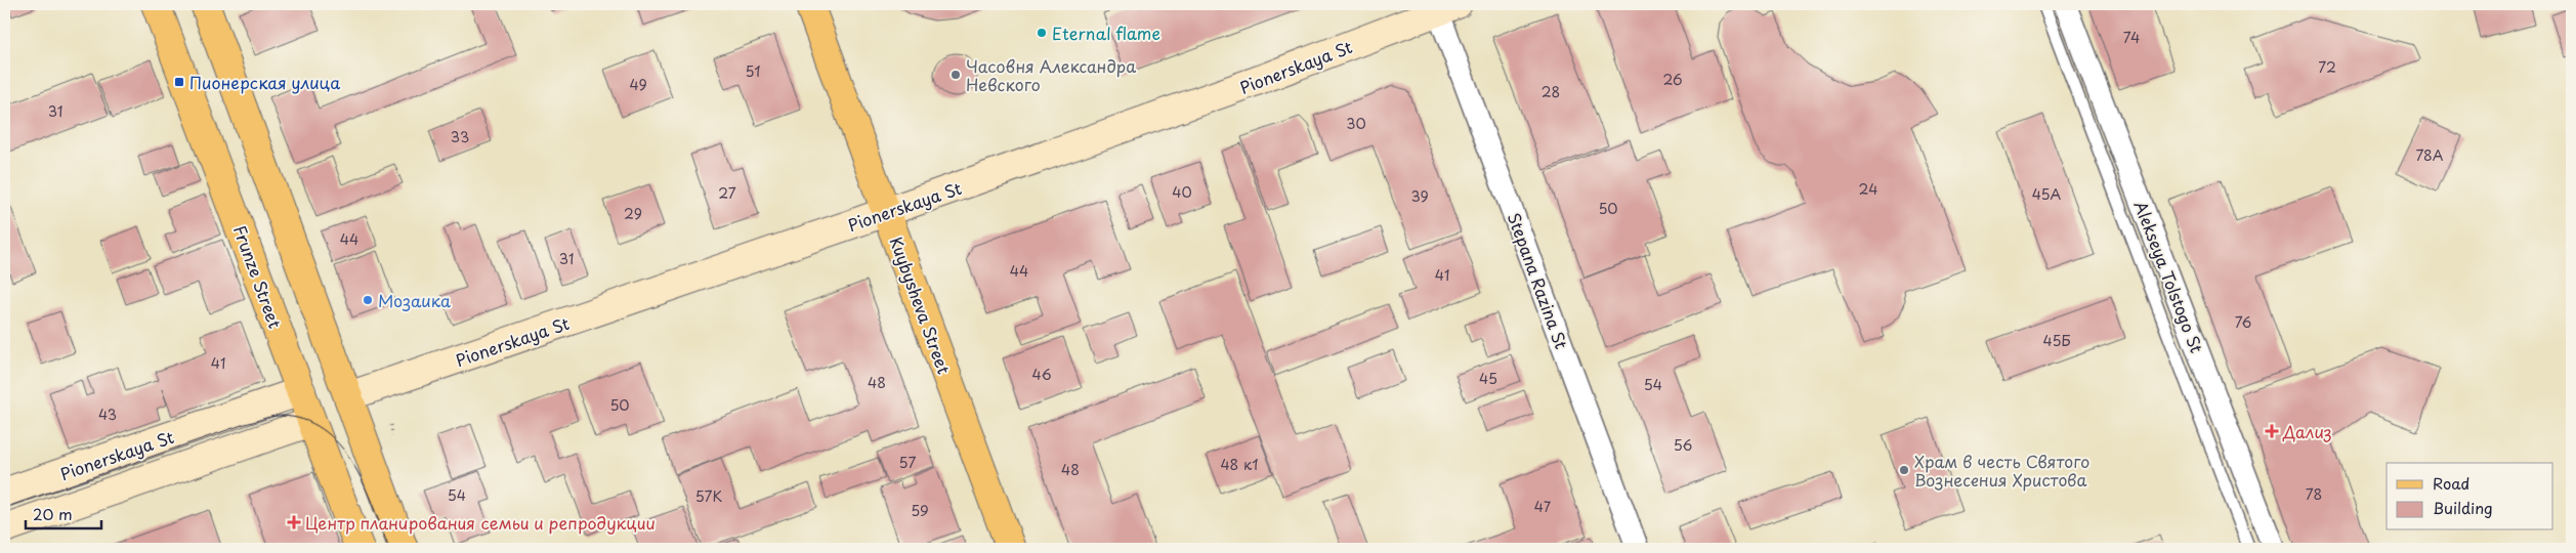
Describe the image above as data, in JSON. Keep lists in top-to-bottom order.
{
  "streets": {
    "main road": ["Pionerskaya St", "Frunze Street", "Kuybysheva Street"],
    "street": ["Alekseya Tolstogo St", "Stepana Razina St"]
  },
  "crossings": [
    ["Pionerskaya St", "Frunze Street"],
    ["Pionerskaya St", "Stepana Razina St"],
    ["Pionerskaya St", "Kuybysheva Street"]
  ],
  "places": {
    "other": [
      "Eternal flame",
      "Часовня Александра Невского",
      "Мозаика",
      "Храм в честь Святого Вознесения Христова"
    ],
    "transit": ["Пионерская улица"],
    "health": ["Дализ", "Центр планирования семьи и репродукции"]
  },
  "house_numbers": [
    "74",
    "72",
    "51",
    "26",
    "49",
    "28",
    "31",
    "30",
    "33",
    "78А",
    "24",
    "40",
    "27",
    "45А",
    "39",
    "50",
    "29",
    "44",
    "31",
    "44",
    "41",
    "76",
    "45Б",
    "41",
    "46",
    "45",
    "48",
    "54",
    "50",
    "43",
    "56",
    "57",
    "48 к1",
    "48",
    "78",
    "54",
    "57К",
    "47",
    "59"
  ],
  "legend": ["Road", "Building"],
  "scale_bar": "20 m"
}
